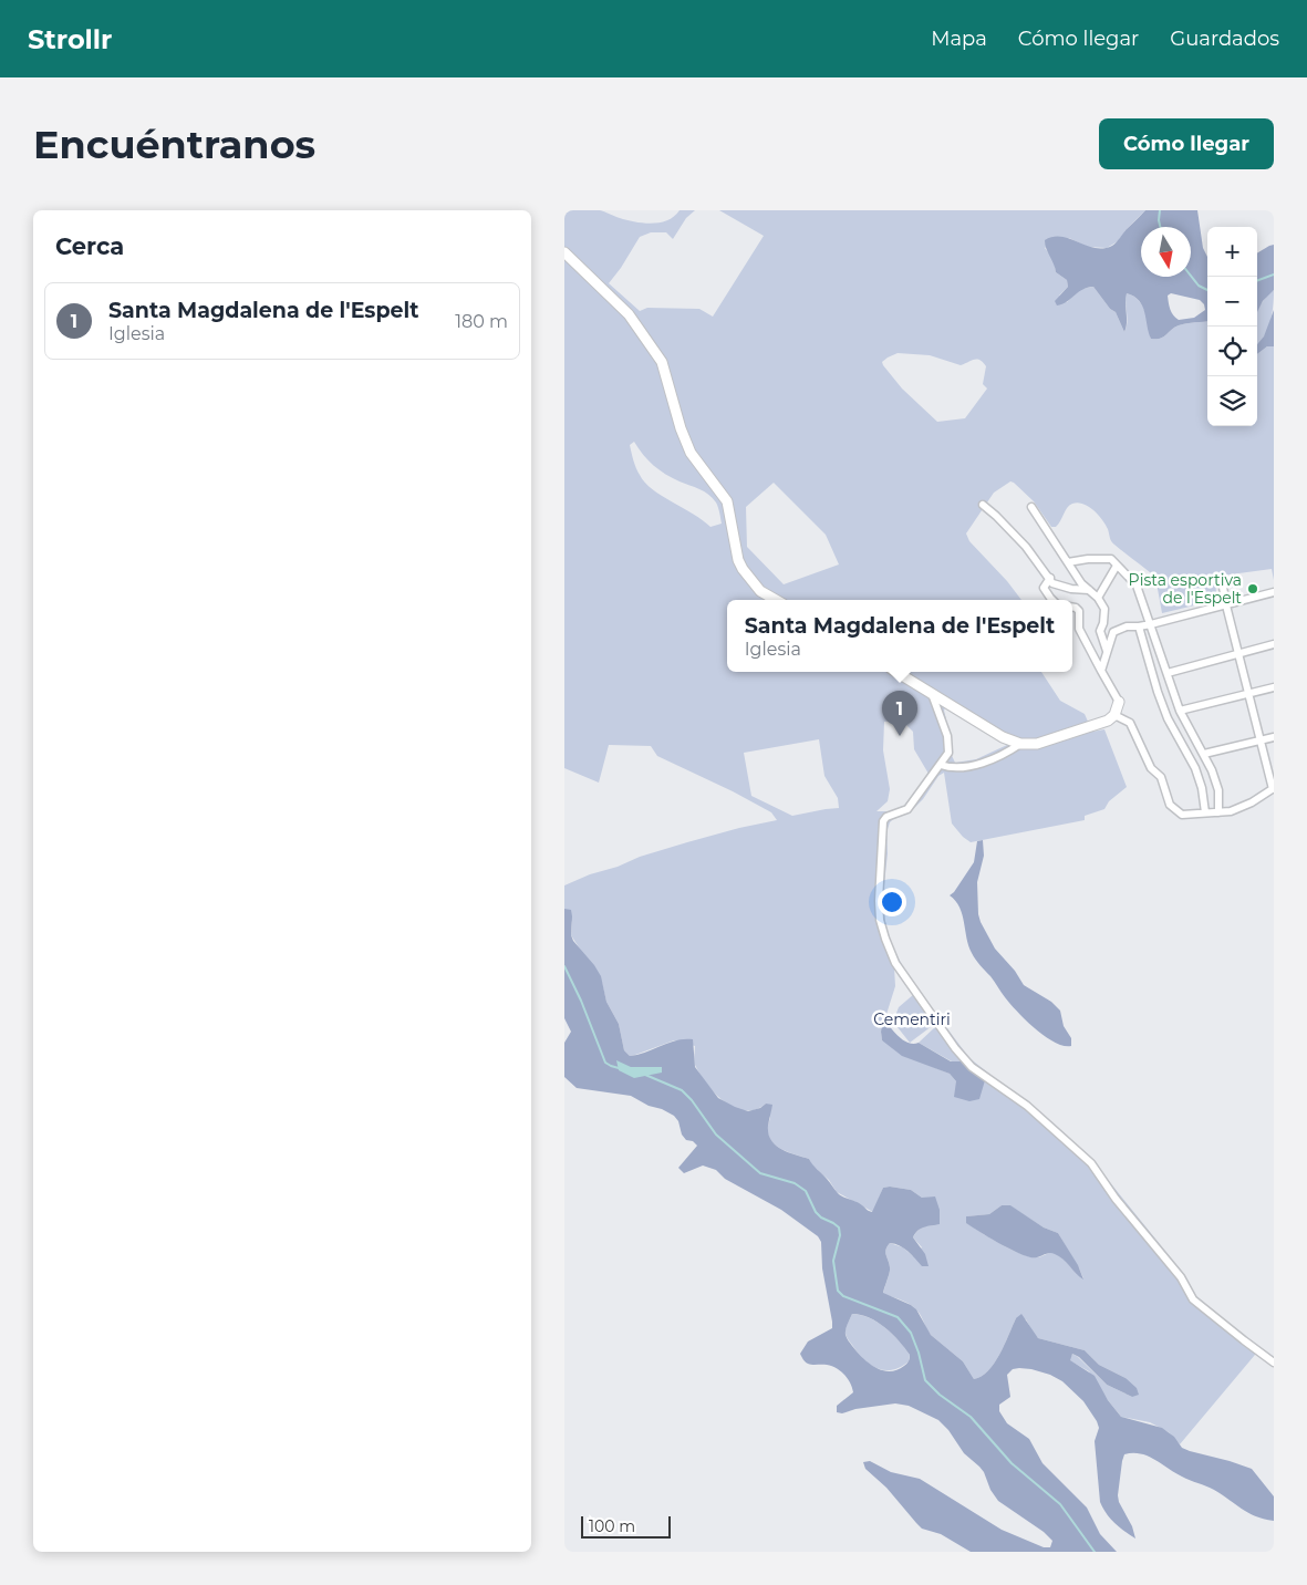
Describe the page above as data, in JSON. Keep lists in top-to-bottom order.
{
  "parks": ["Cementiri"],
  "places": ["Pista esportiva de l'Espelt"],
  "scale_bar": "100 m",
  "north": "bottom",
  "page": {
    "header": "Strollr",
    "nav": ["Mapa", "Cómo llegar", "Guardados"],
    "buttons": "Cómo llegar",
    "title": "Encuéntranos",
    "heading": "Cerca",
    "map_buttons": ["+", "−"],
    "list": [
      {
        "mark": "1",
        "name": "Santa Magdalena de l'Espelt",
        "note": "Iglesia",
        "value": "180 m"
      }
    ],
    "popup": ["Santa Magdalena de l'Espelt", "Iglesia"],
    "pins": "1",
    "scale": "100 m"
  }
}
